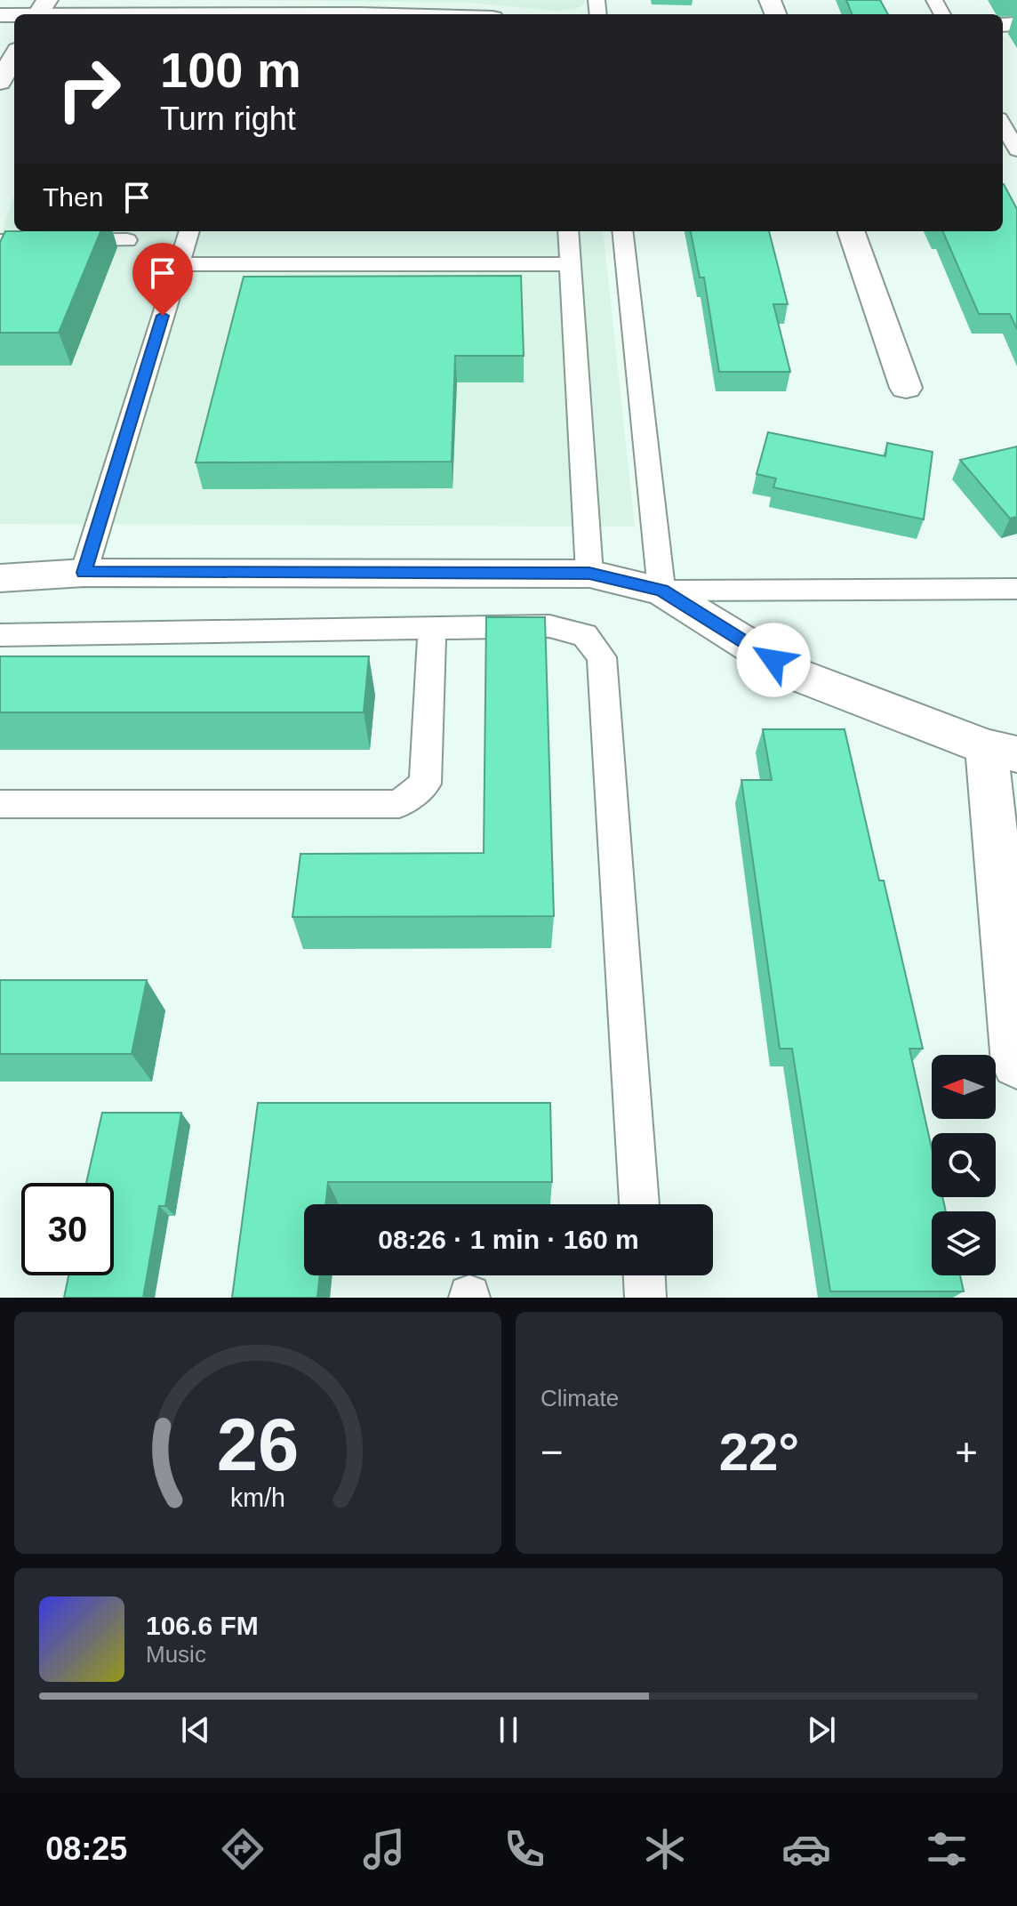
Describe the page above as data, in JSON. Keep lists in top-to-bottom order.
{
  "north": "left",
  "page": {
    "turn": ["100 m", "Turn right"],
    "then": "Then",
    "limit": "30",
    "trip": "08:26 · 1 min · 160 m",
    "tile": "Climate",
    "heat": ["−", "22°", "+"],
    "song": ["106.6 FM", "Music"],
    "tabs": "08:25",
    "gauge": ["26", "km/h"]
  }
}
